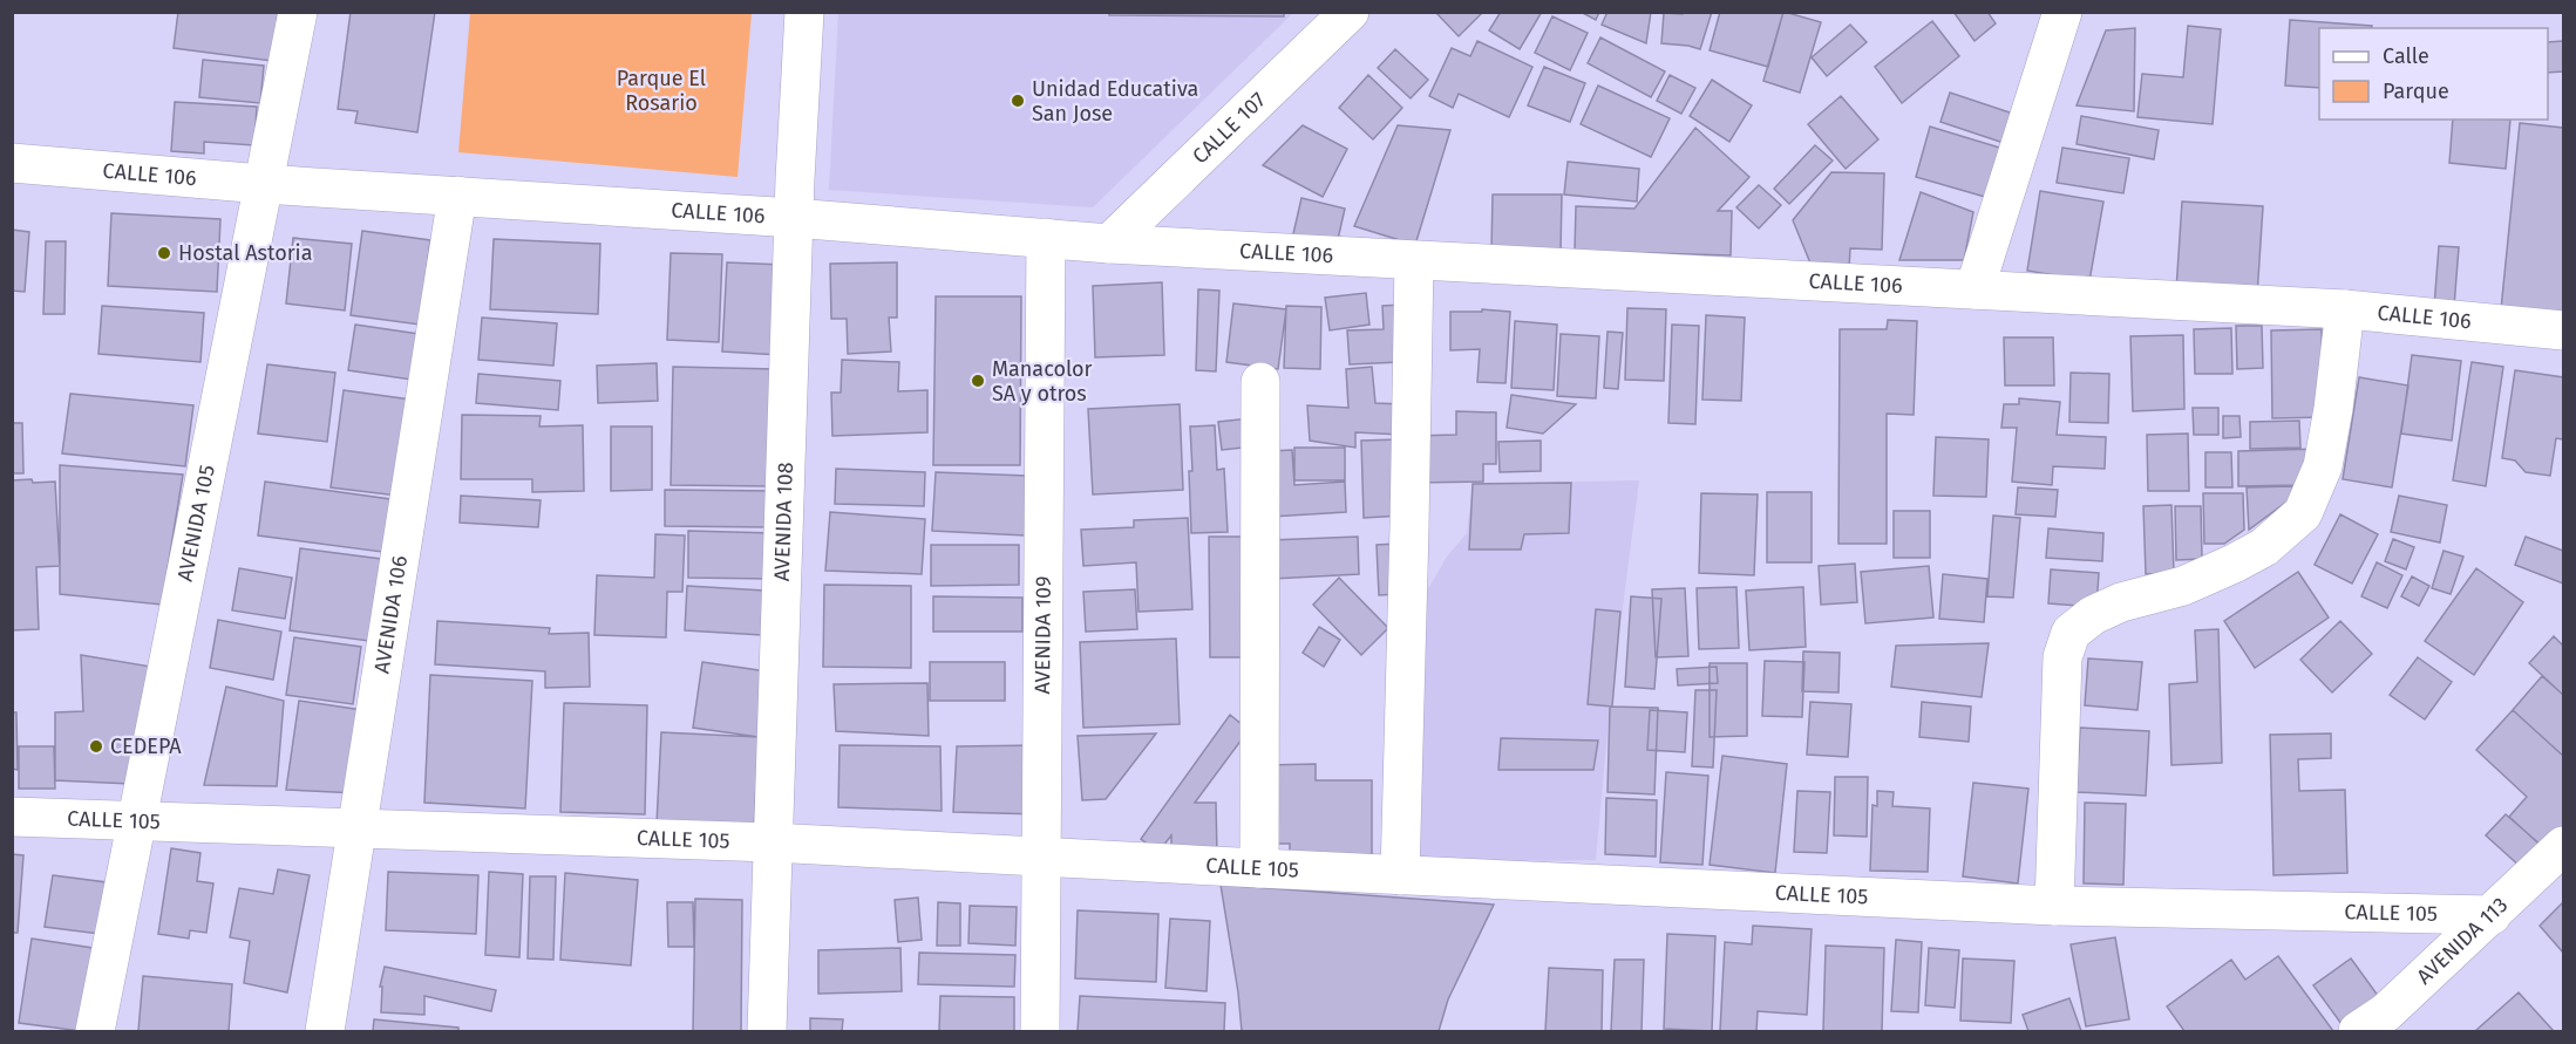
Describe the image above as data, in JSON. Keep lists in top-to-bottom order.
{
  "streets": {
    "street": [
      "CALLE 107",
      "CALLE 106",
      "AVENIDA 105",
      "AVENIDA 108",
      "AVENIDA 106",
      "AVENIDA 109",
      "CALLE 105",
      "AVENIDA 113"
    ]
  },
  "crossings": [
    ["CALLE 107", "CALLE 106"],
    ["CALLE 106", "AVENIDA 105"],
    ["CALLE 106", "AVENIDA 108"],
    ["CALLE 106", "AVENIDA 106"],
    ["CALLE 106", "AVENIDA 109"],
    ["AVENIDA 105", "CALLE 105"],
    ["AVENIDA 108", "CALLE 105"],
    ["AVENIDA 106", "CALLE 105"],
    ["AVENIDA 109", "CALLE 105"],
    ["CALLE 105", "AVENIDA 113"]
  ],
  "parks": ["Parque El Rosario"],
  "places": [
    "Unidad Educativa San Jose",
    "Hostal Astoria",
    "Manacolor SA y otros",
    "CEDEPA"
  ],
  "legend": ["Calle", "Parque"]
}
